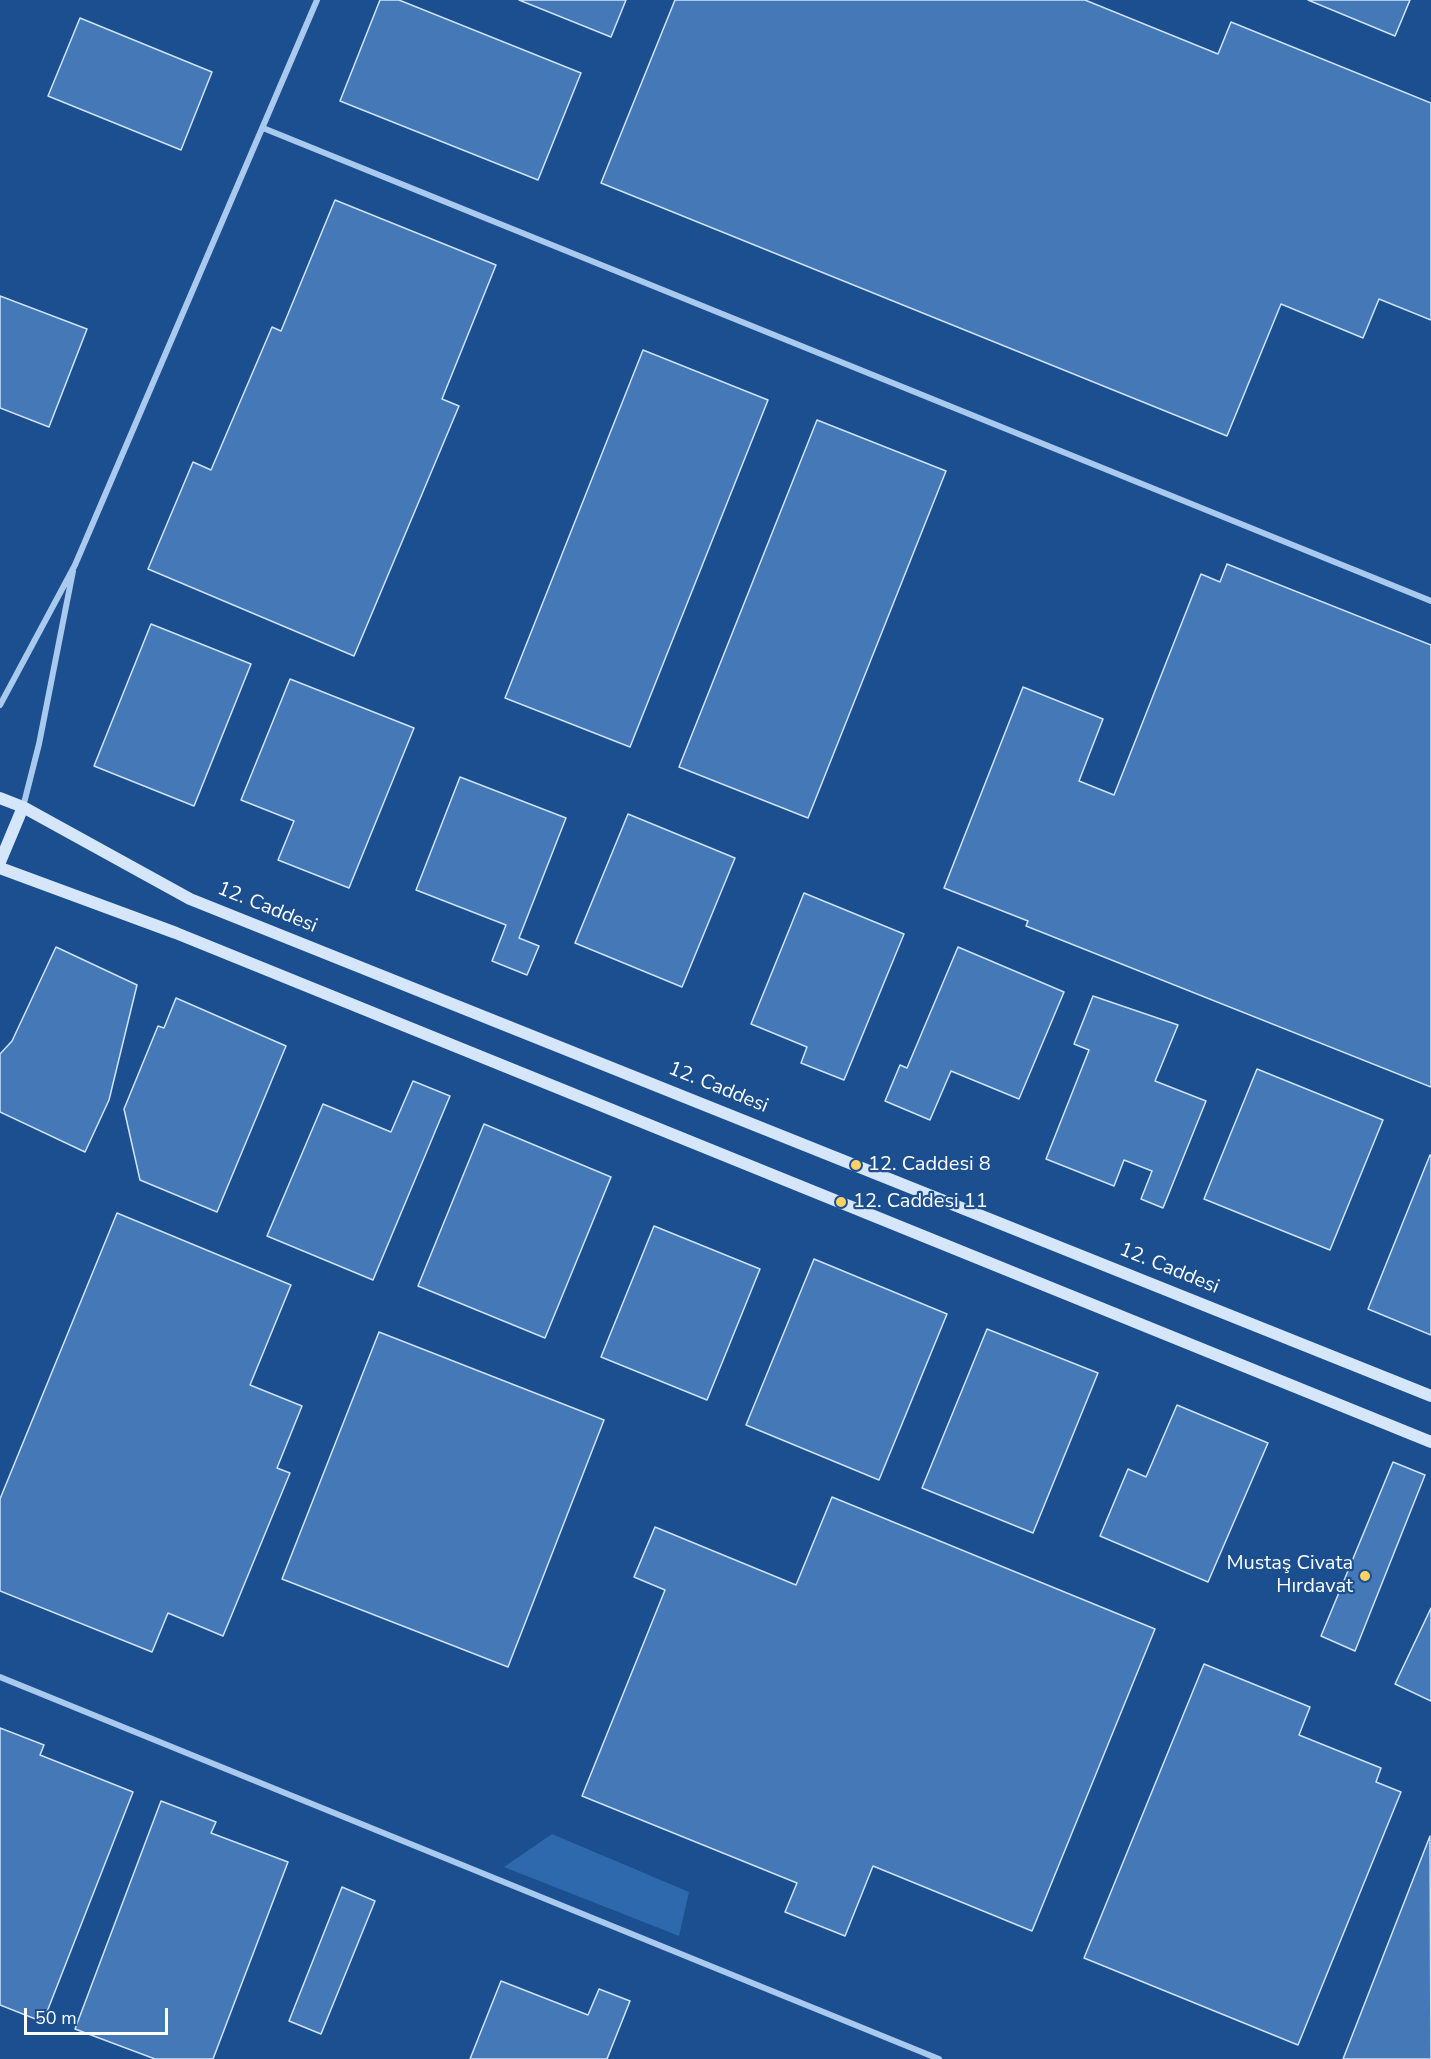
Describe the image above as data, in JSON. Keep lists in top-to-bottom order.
{
  "streets": {
    "street": ["12. Caddesi"]
  },
  "places": ["12. Caddesi 8", "12. Caddesi 11", "Mustaş Civata Hırdavat"],
  "scale_bar": "50 m"
}
